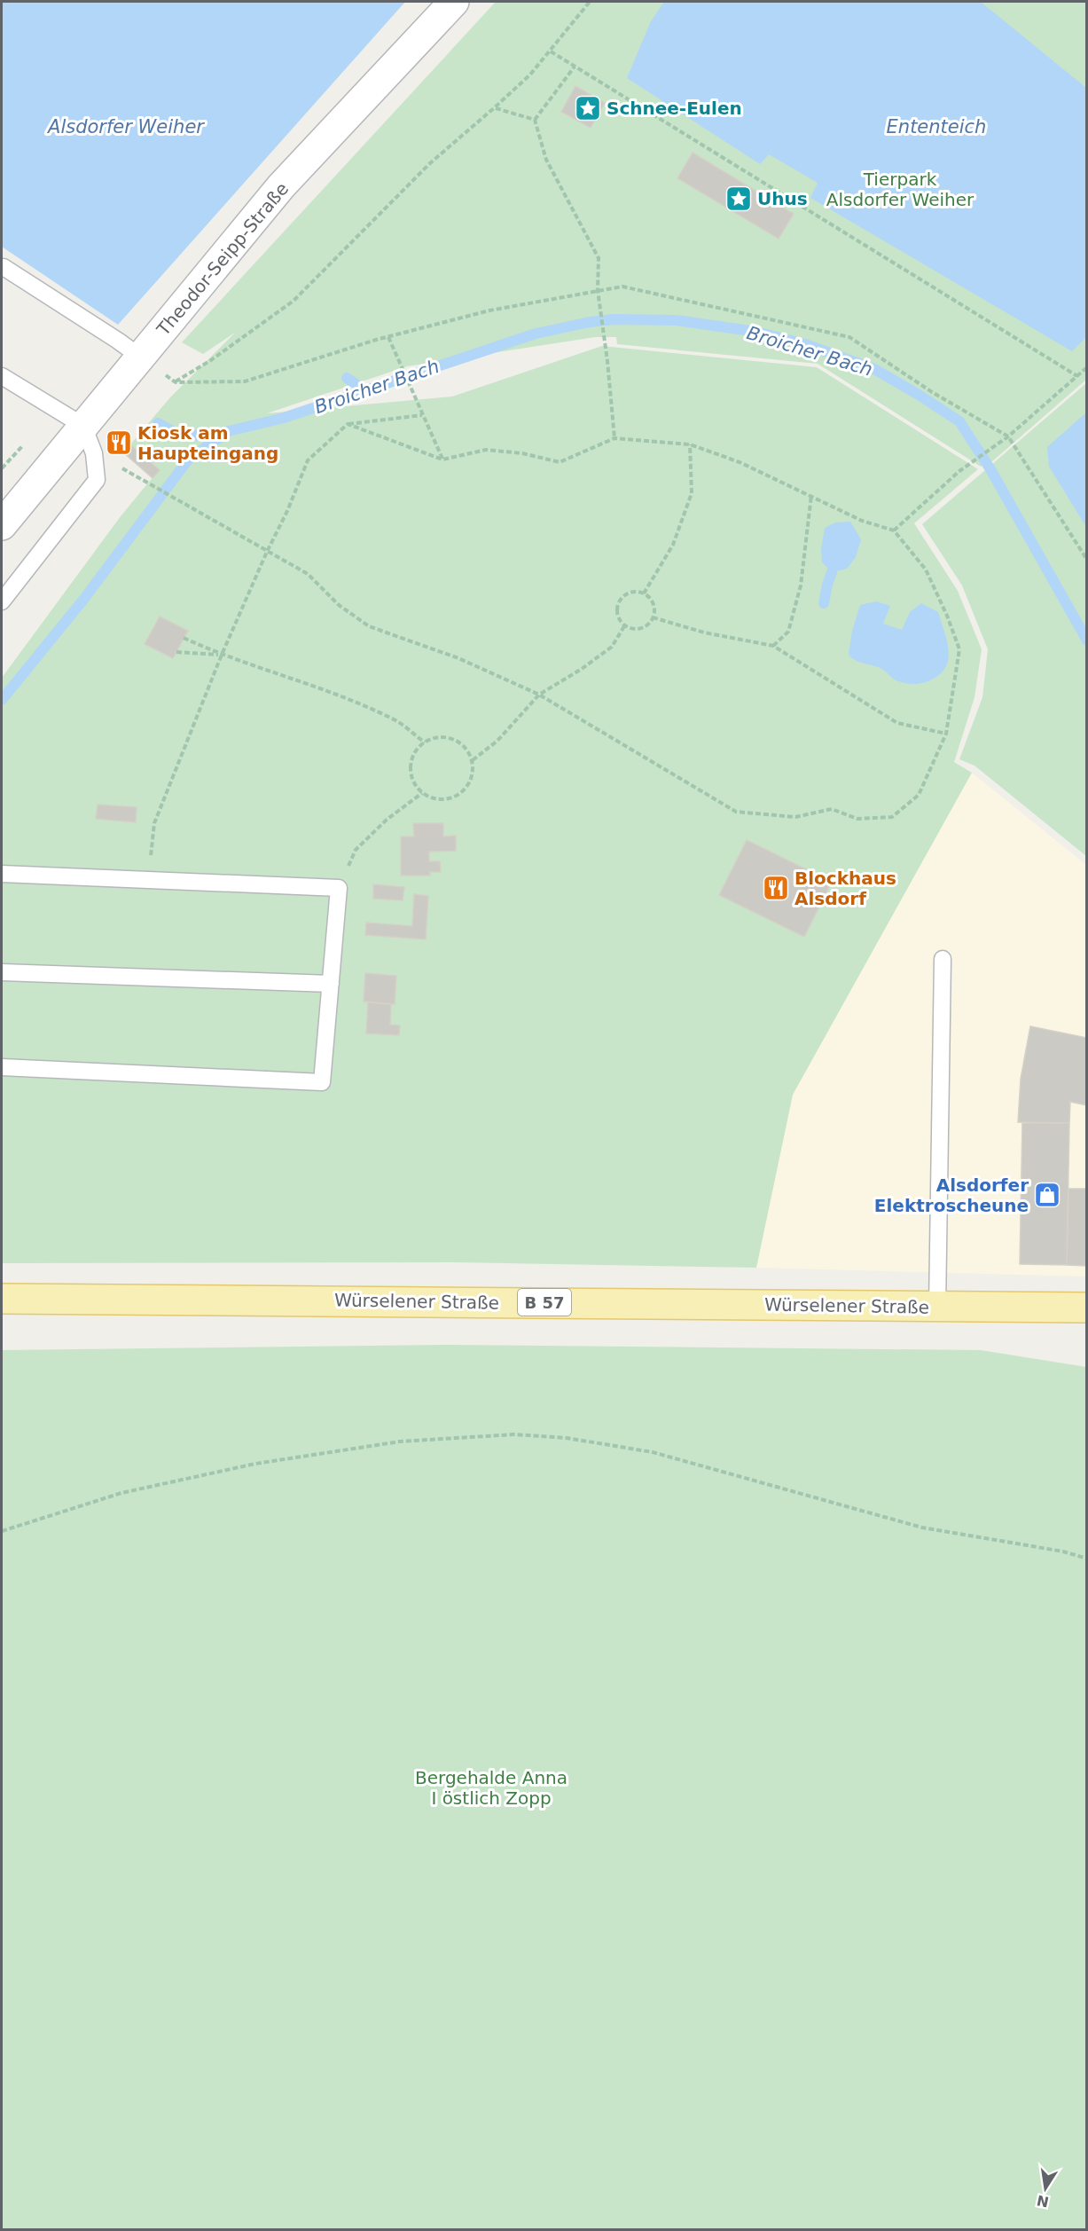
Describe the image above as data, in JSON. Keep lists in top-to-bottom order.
{
  "streets": {
    "main road": ["Würselener Straße", "B 57"],
    "street": ["Theodor-Seipp-Straße"]
  },
  "water": ["Alsdorfer Weiher", "Ententeich", "Broicher Bach"],
  "parks": ["Tierpark Alsdorfer Weiher", "Bergehalde Anna I östlich Zopp"],
  "places": {
    "place": ["Schnee-Eulen", "Uhus"],
    "restaurant": ["Kiosk am Haupteingang", "Blockhaus Alsdorf"],
    "shop": ["Alsdorfer Elektroscheune"]
  },
  "north": "bottom"
}
